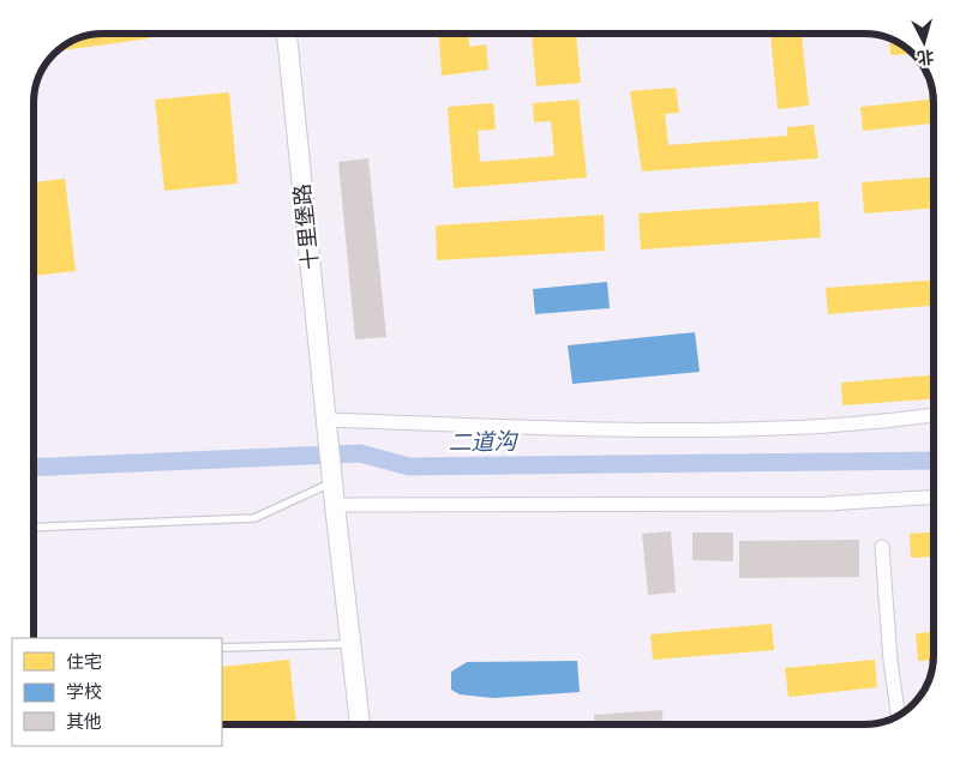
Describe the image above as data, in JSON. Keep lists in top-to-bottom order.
{
  "streets": {
    "street": ["十里堡路"]
  },
  "water": ["二道沟"],
  "legend": ["住宅", "学校", "其他"],
  "north": "bottom"
}
